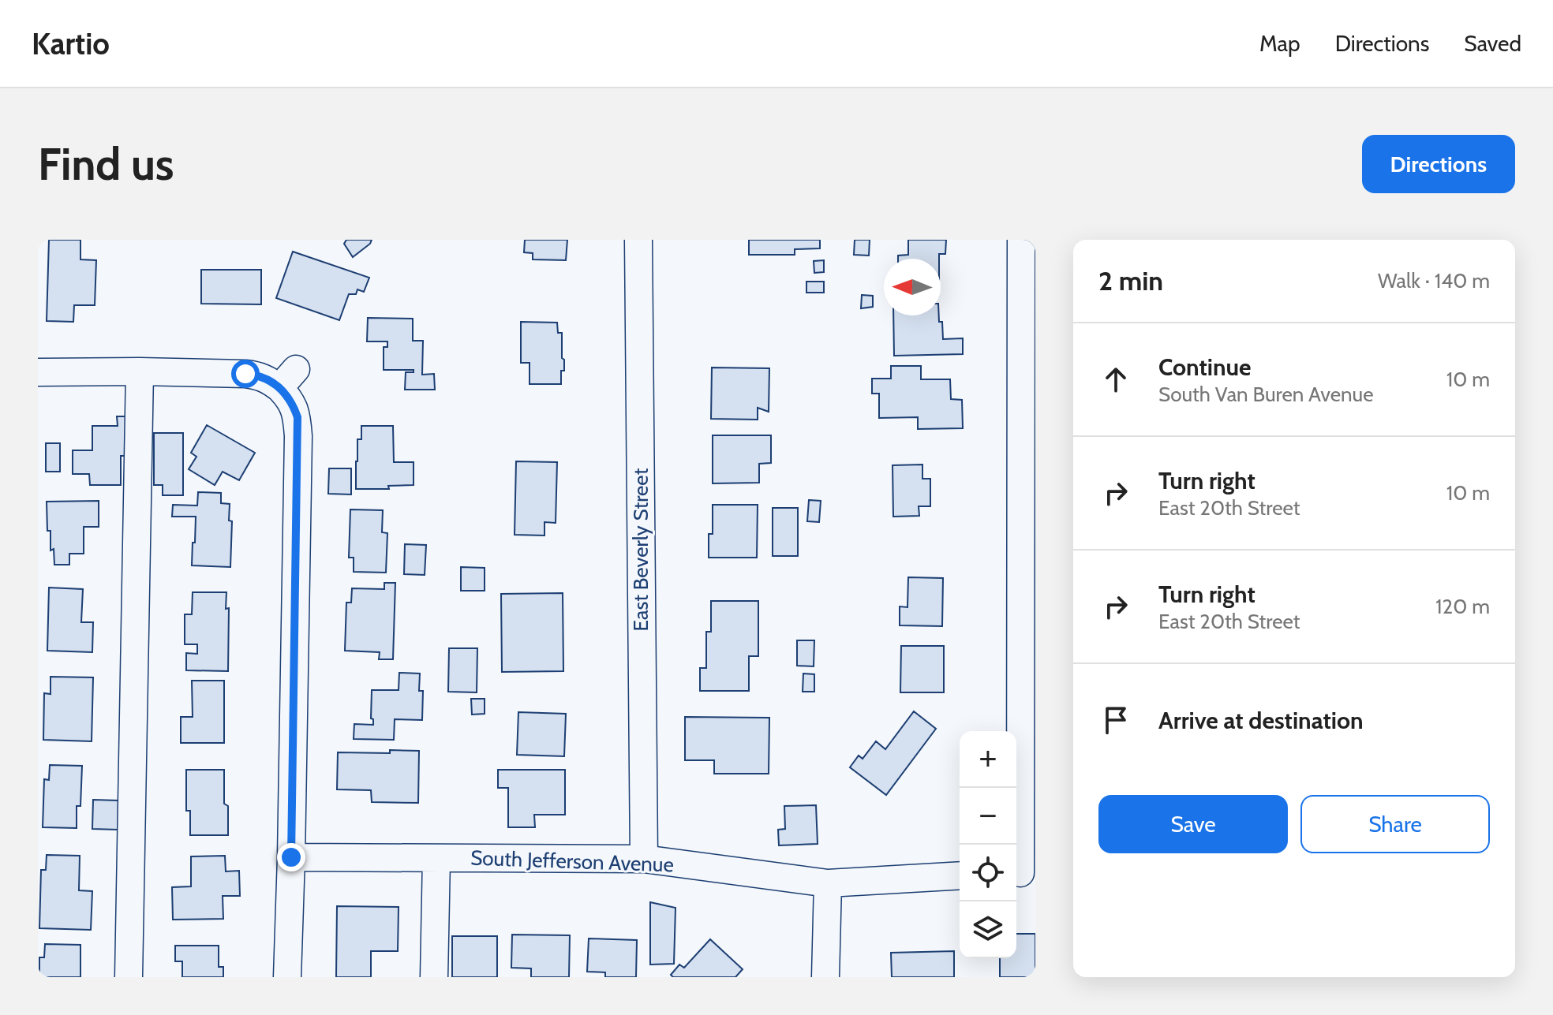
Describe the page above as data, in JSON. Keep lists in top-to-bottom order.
{
  "streets": {
    "street": ["East Beverly Street", "South Jefferson Avenue"]
  },
  "crossings": [
    ["East Beverly Street", "South Jefferson Avenue"]
  ],
  "north": "left",
  "page": {
    "header": "Kartio",
    "nav": ["Map", "Directions", "Saved"],
    "buttons": [
      "Directions",
      ["Save", "Share"]
    ],
    "title": "Find us",
    "heading": ["2 min", "Walk · 140 m"],
    "list": [
      ["Continue", "South Van Buren Avenue", "10 m"],
      ["Turn right", "East 20th Street", "10 m"],
      ["Turn right", "East 20th Street", "120 m"],
      "Arrive at destination"
    ],
    "map_buttons": ["+", "−"]
  }
}
